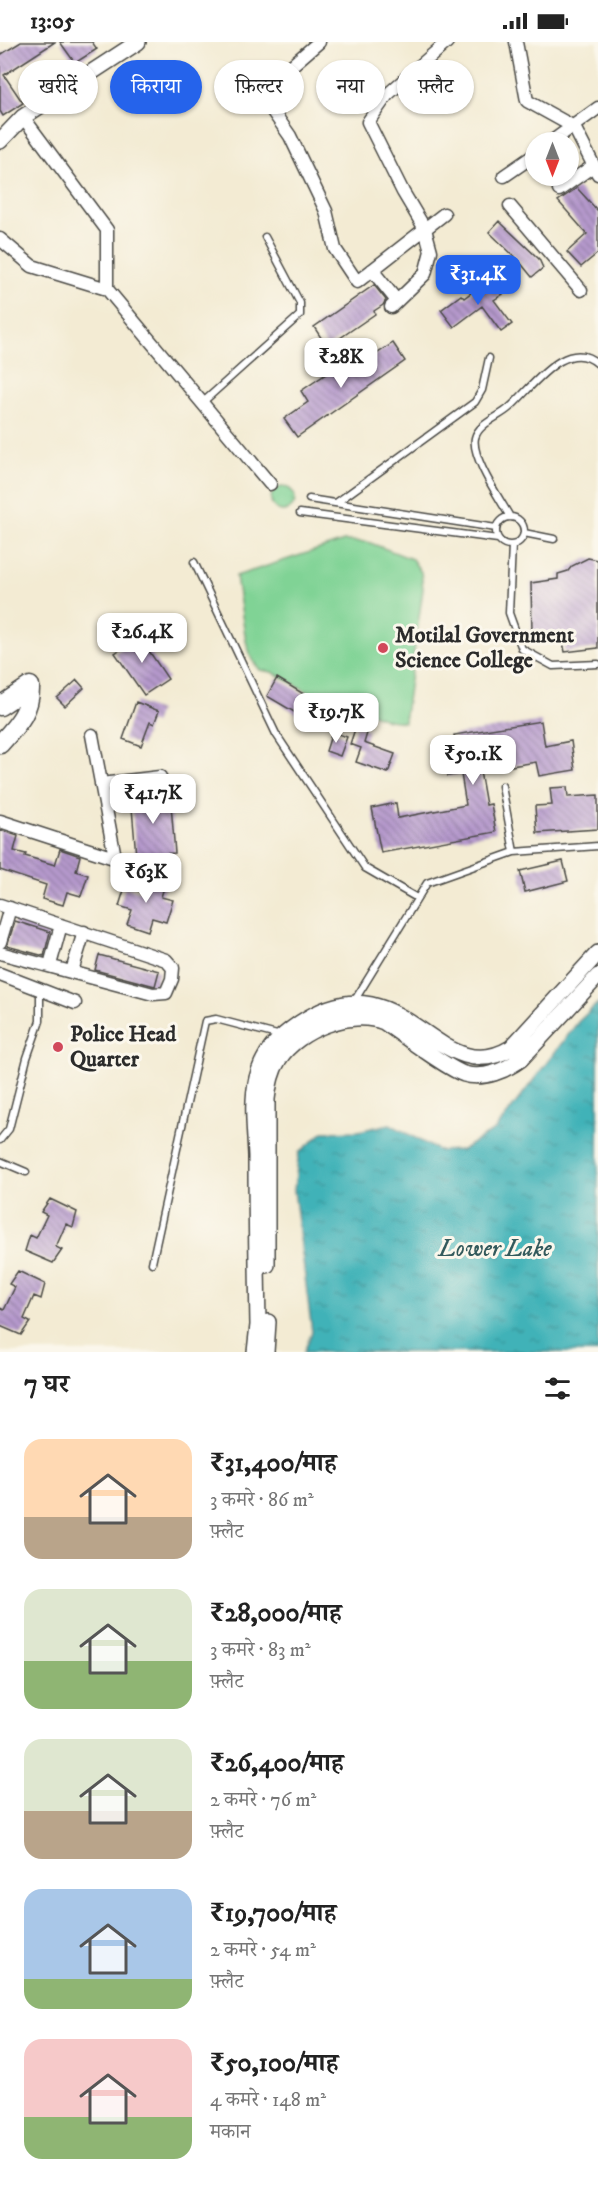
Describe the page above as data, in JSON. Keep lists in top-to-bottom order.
{
  "water": ["Lower Lake"],
  "places": ["Motilal Government Science College", "Police Head Quarter"],
  "north": "bottom",
  "page": {
    "status": "13:05",
    "chip": [
      "खरीदें",
      "किराया",
      "फ़िल्टर",
      "नया",
      "फ़्लैट"
    ],
    "price": [
      "₹31.4K",
      "₹28K",
      "₹26.4K",
      "₹19.7K",
      "₹50.1K",
      "₹41.7K",
      "₹63K"
    ],
    "heading": "7 घर",
    "list": [
      {
        "name": "₹31,400/माह",
        "note": "3 कमरे · 86 m² · फ़्लैट"
      },
      {
        "name": "₹28,000/माह",
        "note": "3 कमरे · 83 m² · फ़्लैट"
      },
      {
        "name": "₹26,400/माह",
        "note": "2 कमरे · 76 m² · फ़्लैट"
      },
      {
        "name": "₹19,700/माह",
        "note": "2 कमरे · 54 m² · फ़्लैट"
      },
      {
        "name": "₹50,100/माह",
        "note": "4 कमरे · 148 m² · मकान"
      }
    ]
  }
}
